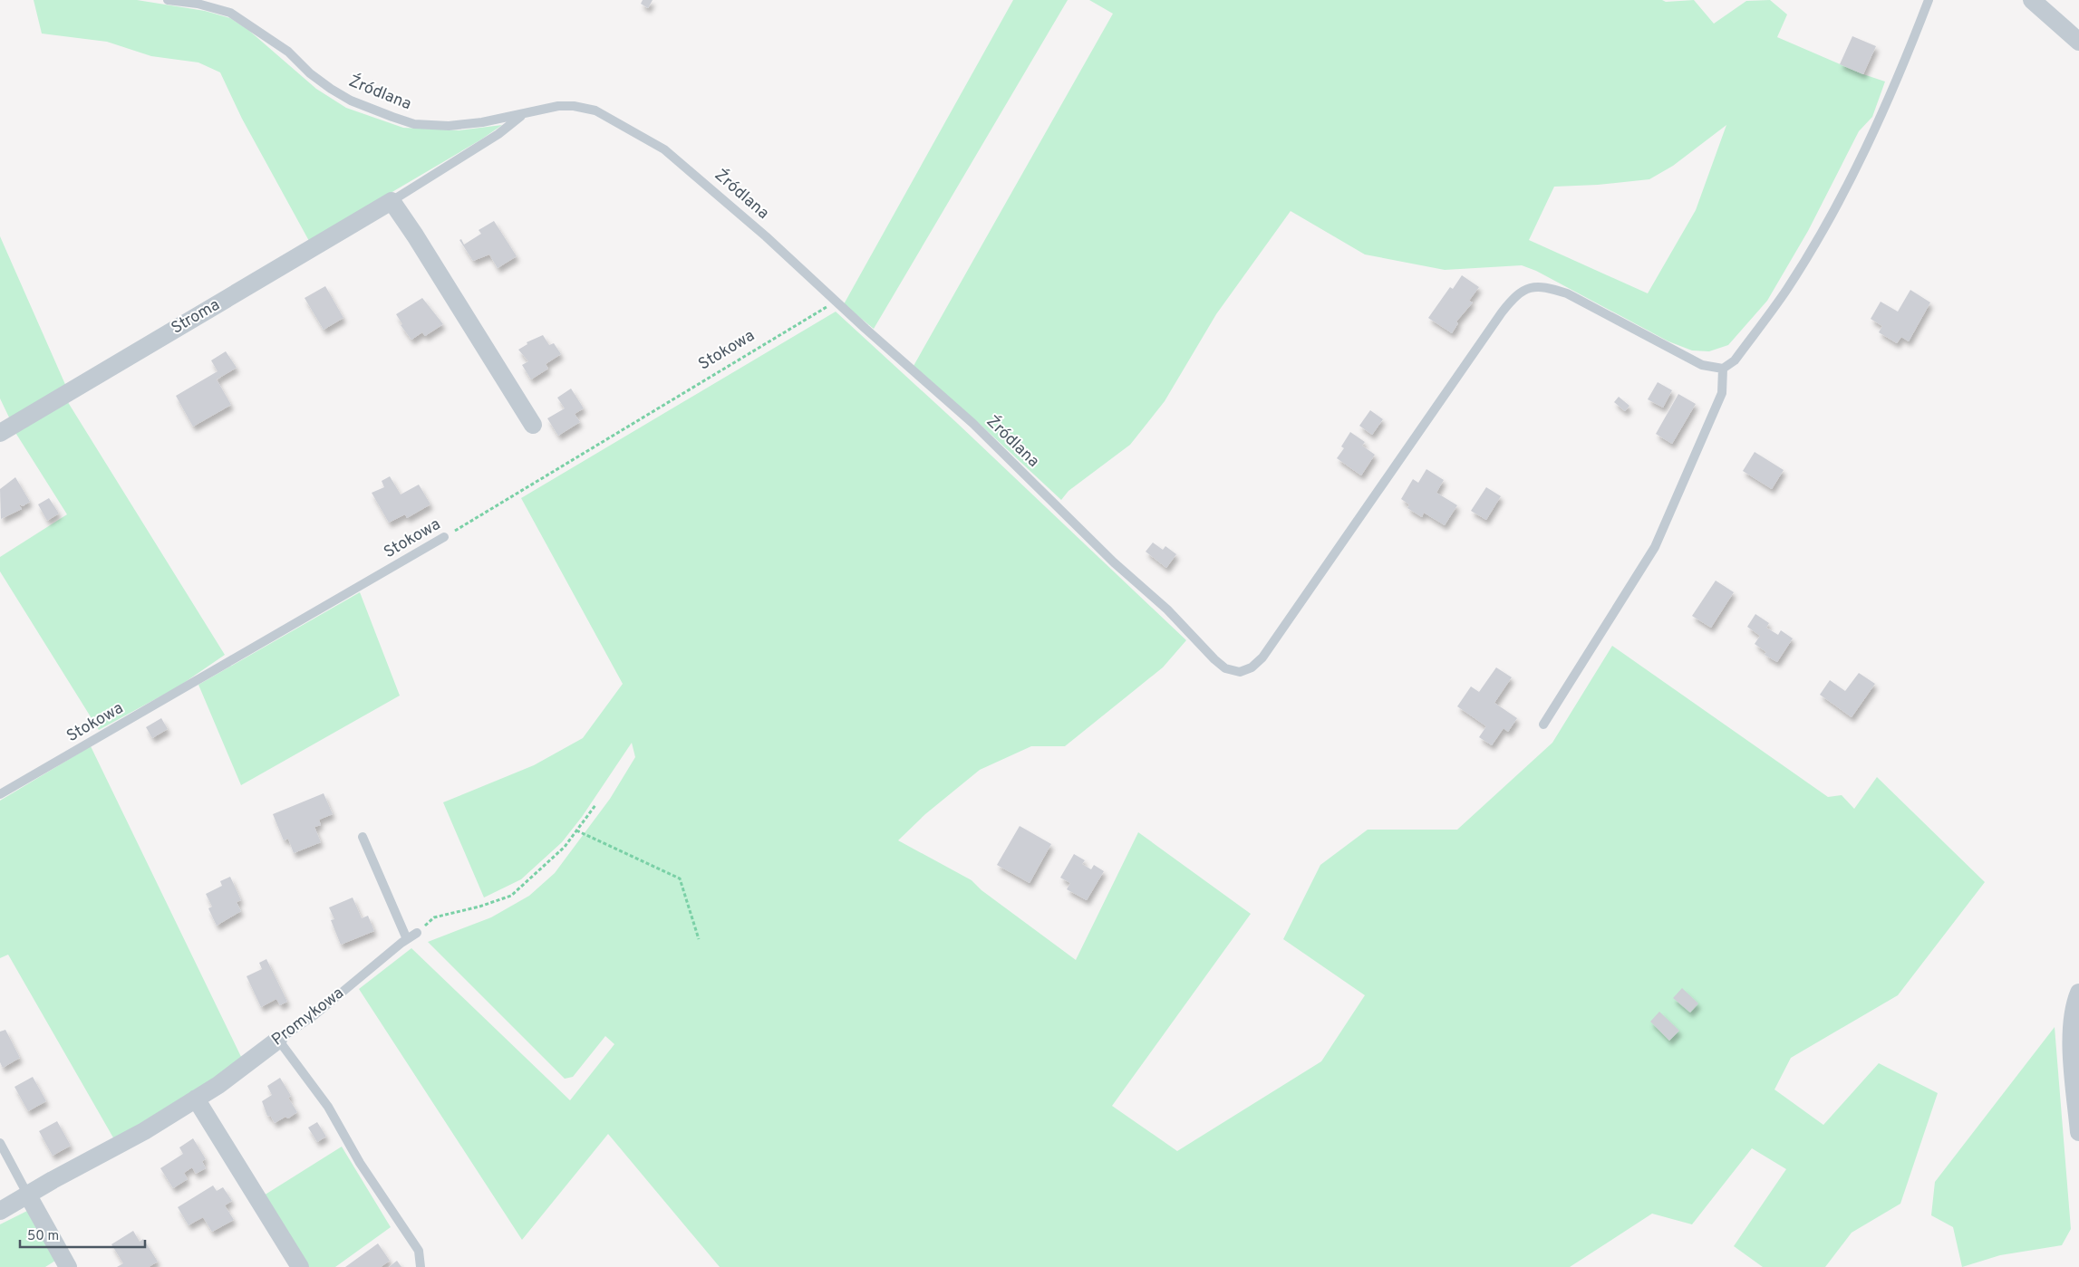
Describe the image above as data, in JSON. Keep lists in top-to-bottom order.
{
  "streets": {
    "street": ["Stroma", "Promykowa"],
    "lane": ["Źródlana", "Stokowa"]
  },
  "crossings": [
    ["Źródlana", "Stokowa"]
  ],
  "scale_bar": "50 m"
}
